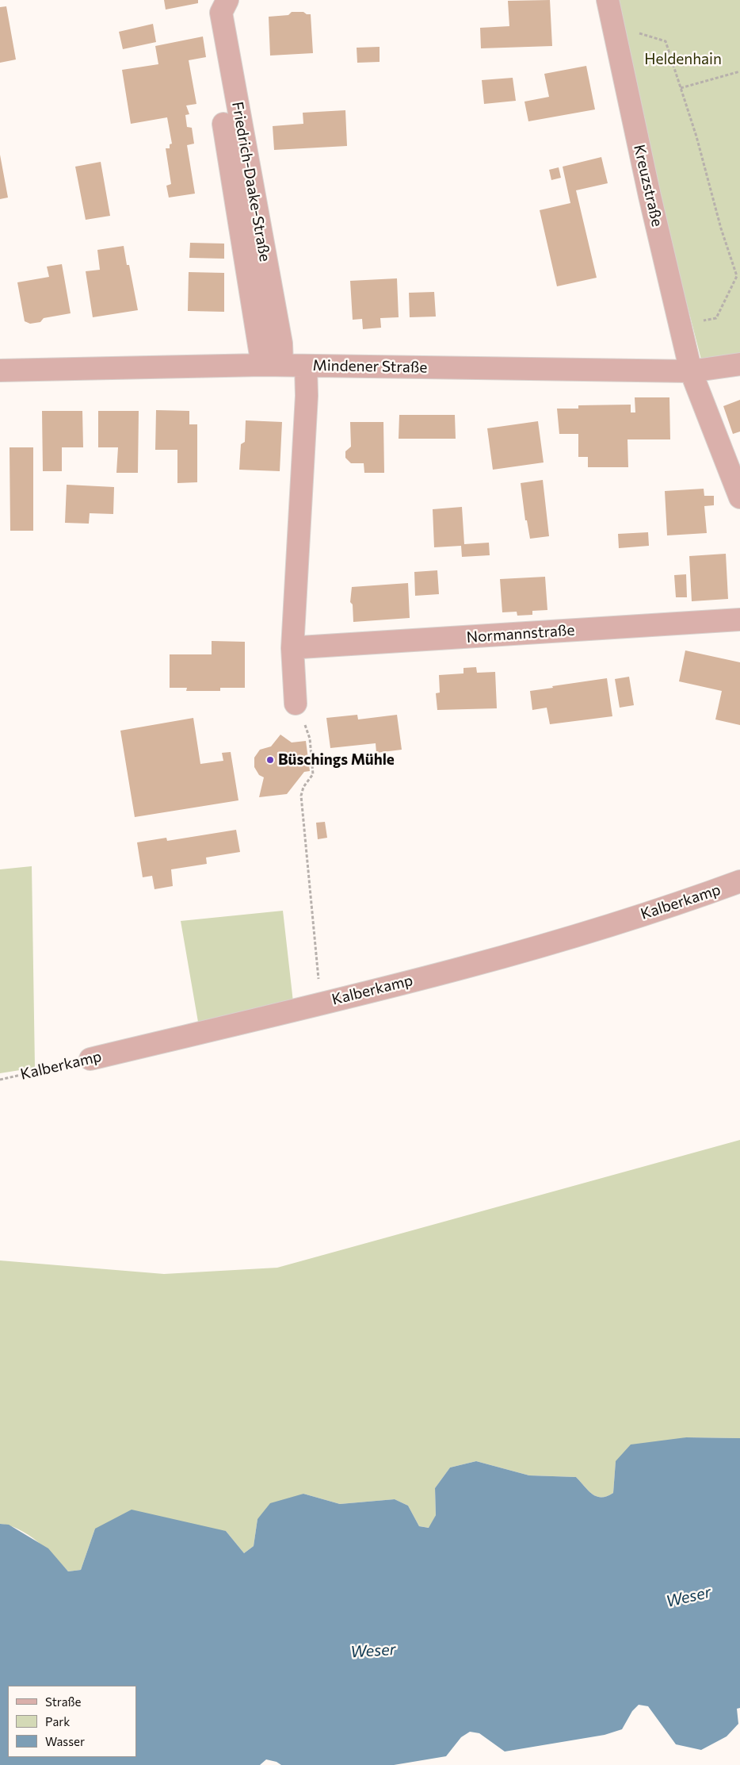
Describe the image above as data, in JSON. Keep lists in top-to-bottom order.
{
  "streets": {
    "street": [
      "Friedrich-Daake-Straße",
      "Kreuzstraße",
      "Mindener Straße",
      "Normannstraße",
      "Kalberkamp"
    ]
  },
  "crossings": [
    ["Friedrich-Daake-Straße", "Mindener Straße"],
    ["Kreuzstraße", "Mindener Straße"]
  ],
  "water": ["Weser"],
  "parks": ["Heldenhain"],
  "places": ["Büschings Mühle"],
  "legend": ["Straße", "Park", "Wasser"]
}
